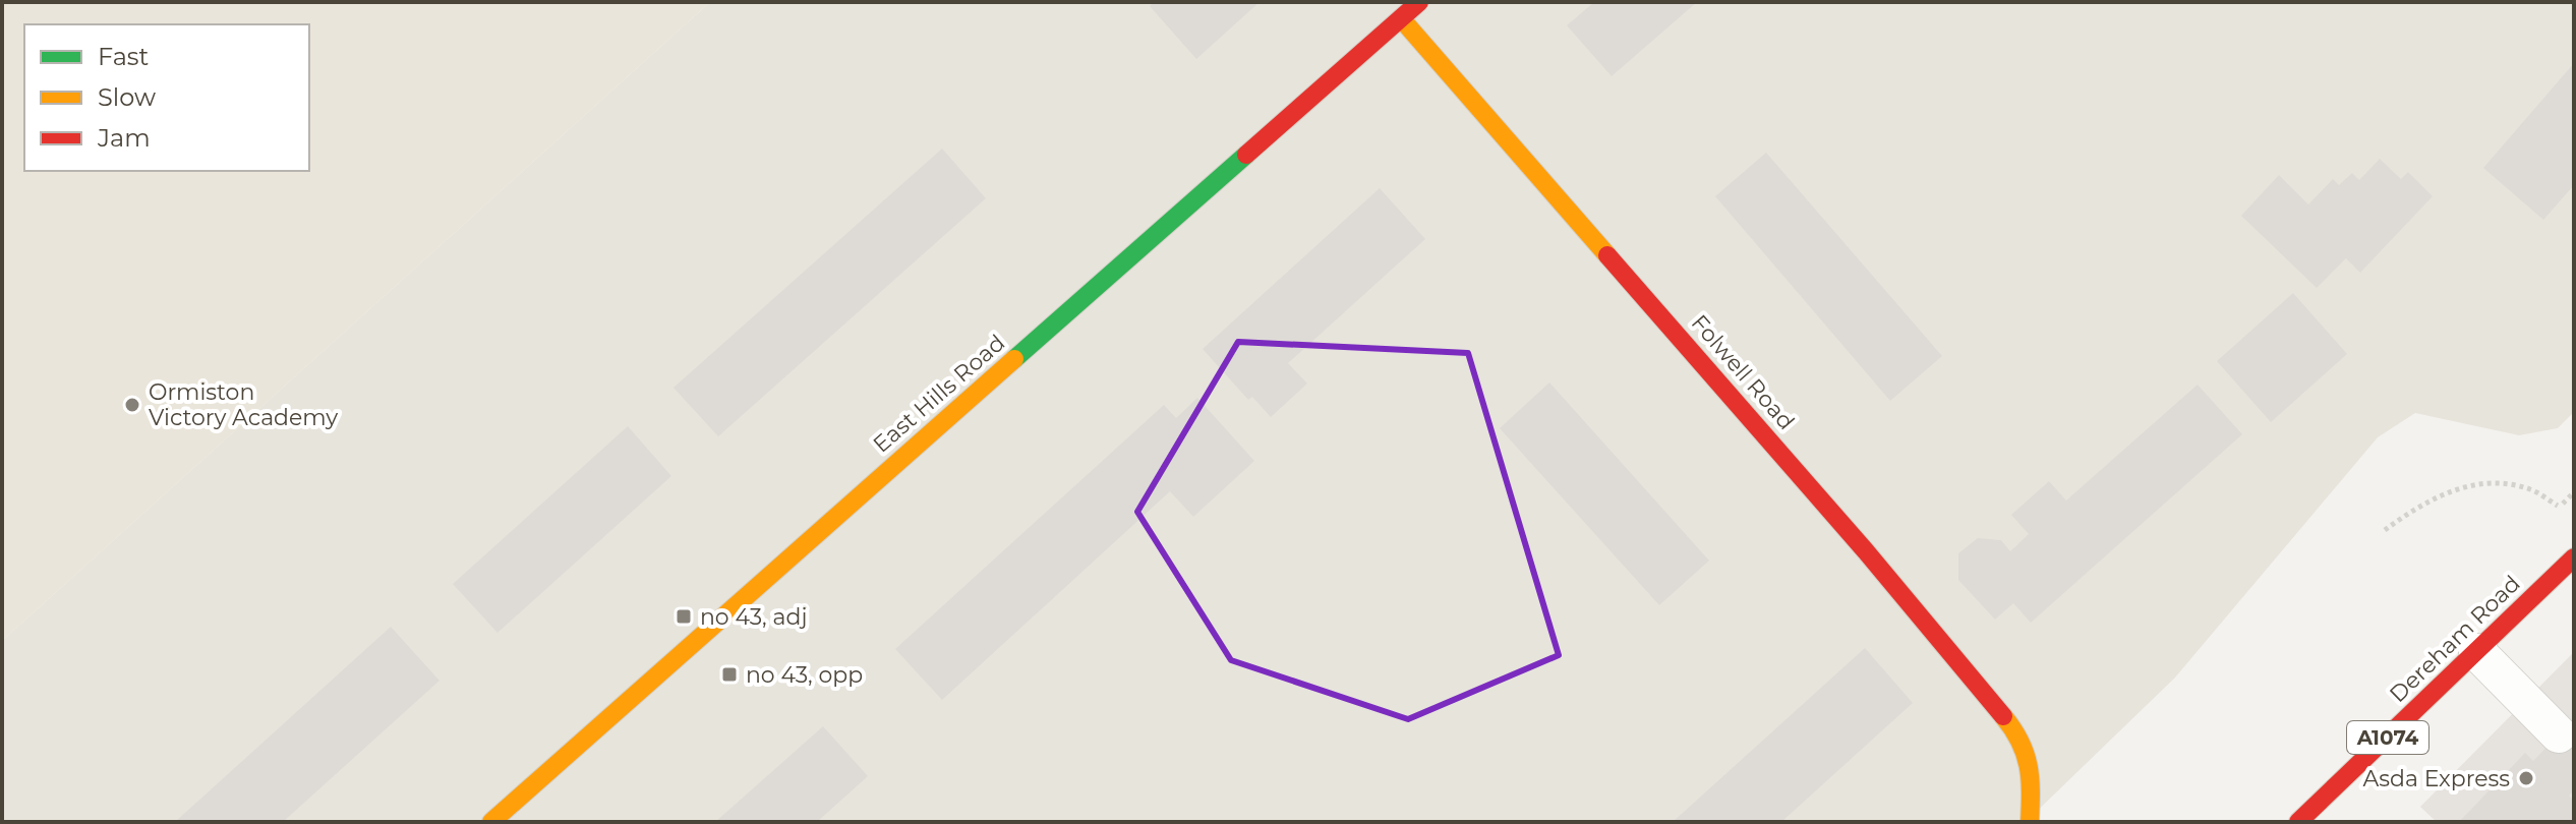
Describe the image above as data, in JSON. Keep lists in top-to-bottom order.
{
  "streets": {
    "main road": [
      "Folwell Road",
      "East Hills Road",
      "Dereham Road",
      "A1074"
    ]
  },
  "crossings": [
    ["Folwell Road", "East Hills Road"]
  ],
  "places": {
    "other": ["Ormiston Victory Academy", "Asda Express"],
    "transit": ["no 43, adj", "no 43, opp"]
  },
  "legend": ["Fast", "Slow", "Jam"]
}
